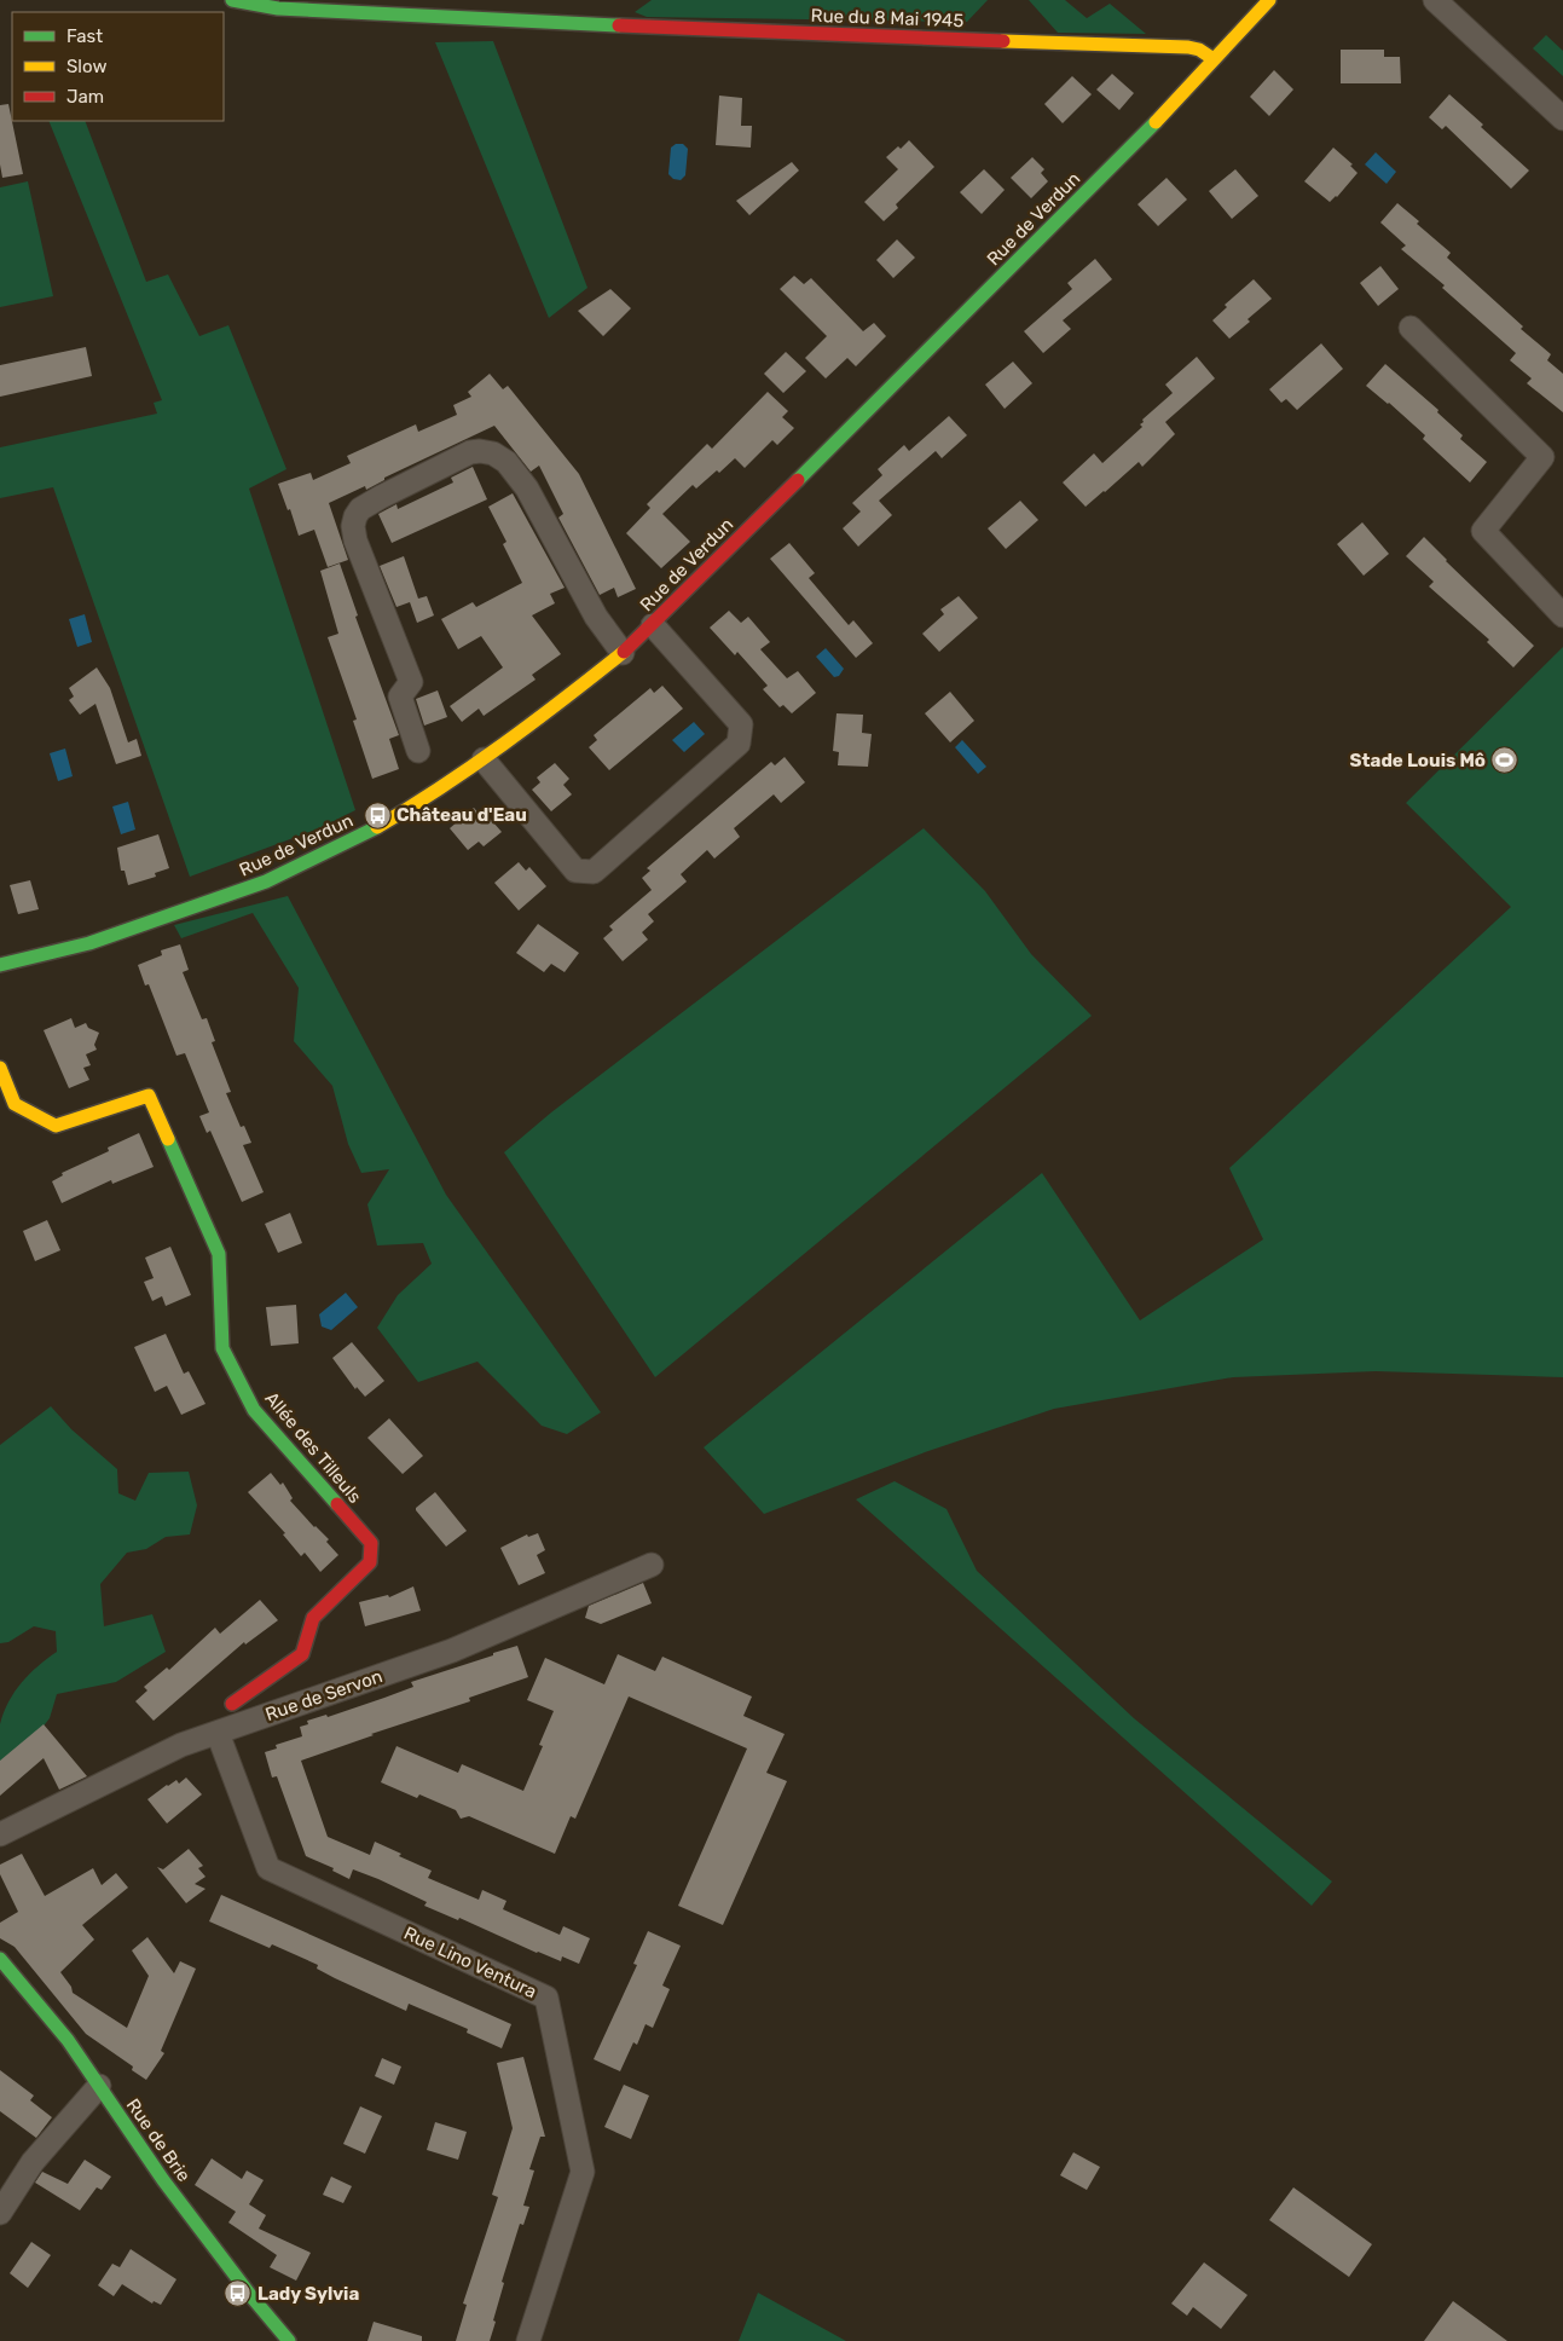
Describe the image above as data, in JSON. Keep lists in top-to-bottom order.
{
  "streets": {
    "street": [
      "Rue du 8 Mai 1945",
      "Rue de Verdun",
      "Allée des Tilleuls",
      "Rue de Servon",
      "Rue Lino Ventura",
      "Rue de Brie"
    ]
  },
  "crossings": [
    ["Rue du 8 Mai 1945", "Rue de Verdun"],
    ["Rue de Servon", "Rue Lino Ventura"]
  ],
  "places": {
    "sports": ["Stade Louis Mô"],
    "bus stop": ["Château d'Eau", "Lady Sylvia"]
  },
  "legend": ["Fast", "Slow", "Jam"]
}
